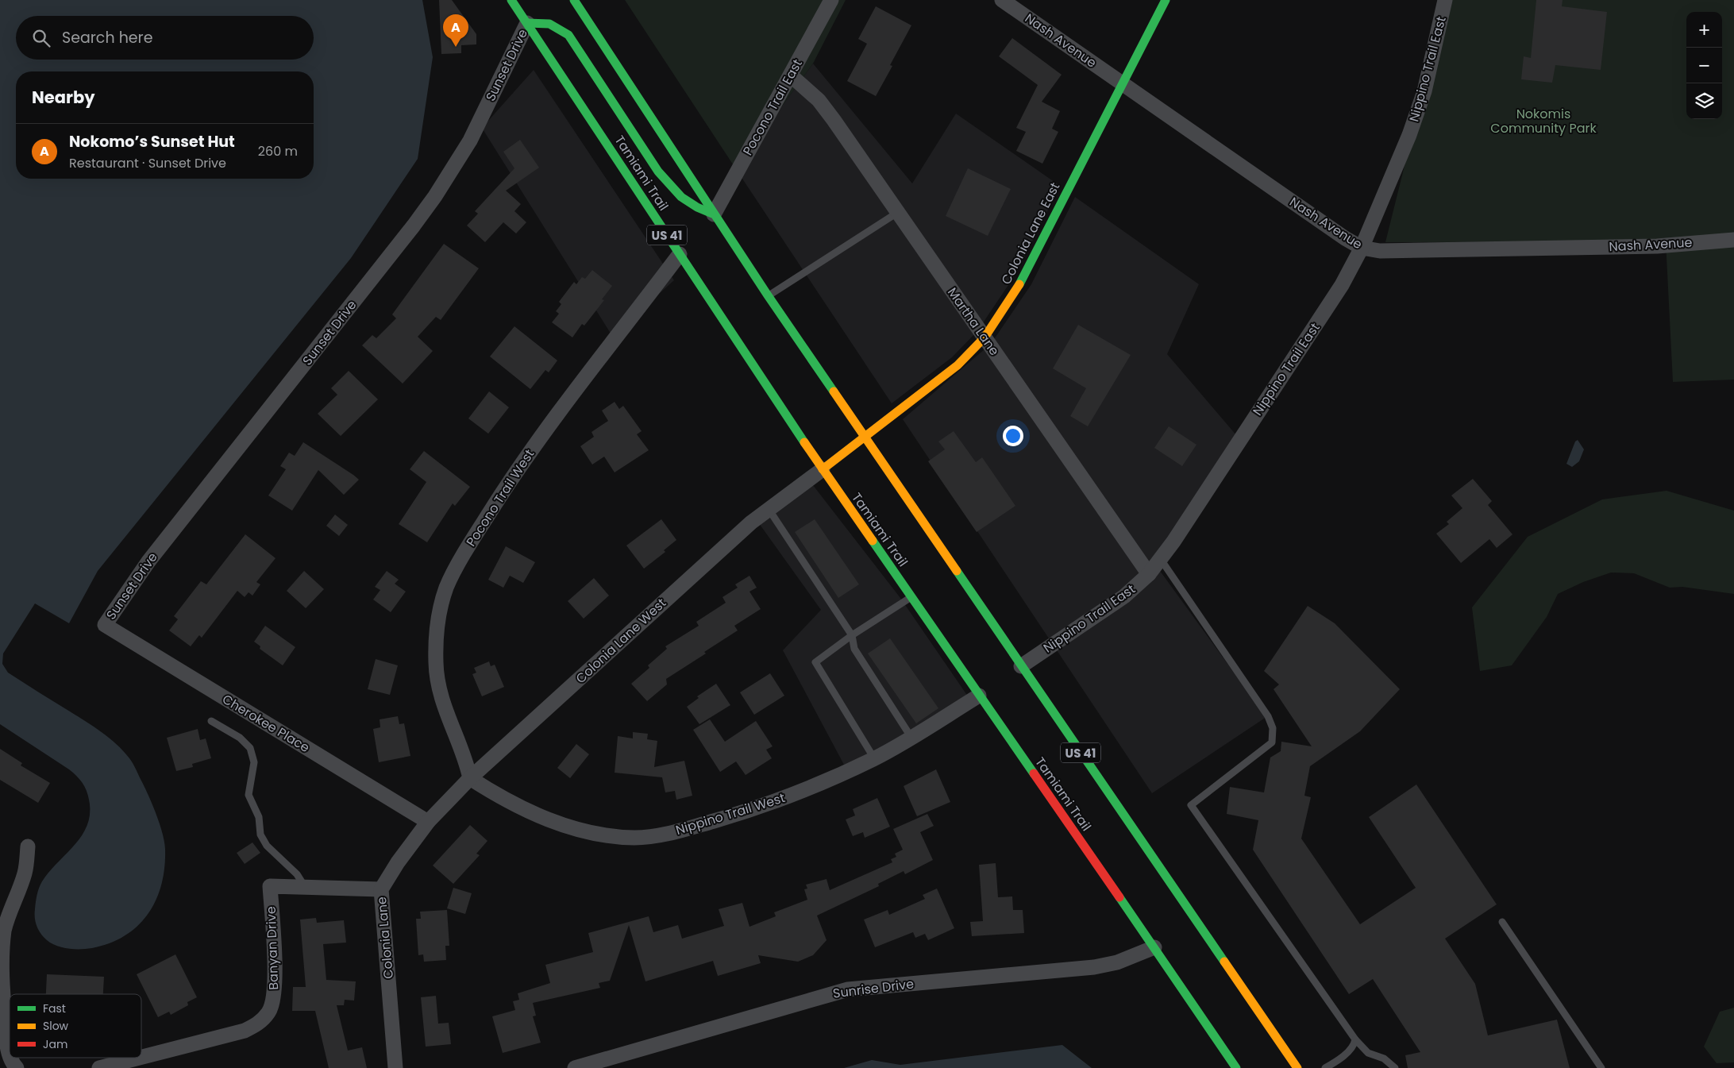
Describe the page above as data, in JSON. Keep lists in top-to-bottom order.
{
  "streets": {
    "main road": ["Tamiami Trail", "Colonia Lane East", "US 41"],
    "street": [
      "Nash Avenue",
      "Sunset Drive",
      "Nippino Trail East",
      "Pocono Trail East",
      "Martha Lane",
      "Pocono Trail West",
      "Colonia Lane West",
      "Cherokee Place",
      "Nippino Trail West",
      "Colonia Lane",
      "Banyan Drive",
      "Sunrise Drive"
    ]
  },
  "crossings": [
    ["Nash Avenue", "Nippino Trail East"],
    ["Nash Avenue", "Colonia Lane East"],
    ["Sunset Drive", "Tamiami Trail"],
    ["Sunset Drive", "Cherokee Place"],
    ["Nippino Trail East", "US 41"],
    ["Nippino Trail East", "Martha Lane"],
    ["Pocono Trail East", "US 41"],
    ["Pocono Trail East", "Martha Lane"],
    ["Tamiami Trail", "Colonia Lane East"],
    ["Tamiami Trail", "Pocono Trail West"],
    ["Tamiami Trail", "Colonia Lane West"],
    ["Tamiami Trail", "Nippino Trail West"],
    ["Tamiami Trail", "Sunrise Drive"],
    ["Colonia Lane East", "US 41"],
    ["Colonia Lane East", "Martha Lane"],
    ["Colonia Lane East", "Colonia Lane West"],
    ["Pocono Trail West", "Colonia Lane West"],
    ["Pocono Trail West", "Nippino Trail West"],
    ["Colonia Lane West", "Cherokee Place"],
    ["Colonia Lane West", "Nippino Trail West"],
    ["Colonia Lane West", "Colonia Lane"],
    ["Cherokee Place", "Colonia Lane"],
    ["Colonia Lane", "Banyan Drive"]
  ],
  "parks": ["Nokomis Community Park"],
  "legend": ["Fast", "Slow", "Jam"],
  "page": {
    "map_buttons": ["+", "−"],
    "pins": "A",
    "search": "Search here",
    "heading": "Nearby",
    "list": [
      {
        "mark": "A",
        "name": "Nokomo’s Sunset Hut",
        "note": "Restaurant · Sunset Drive",
        "value": "260 m"
      }
    ]
  }
}
